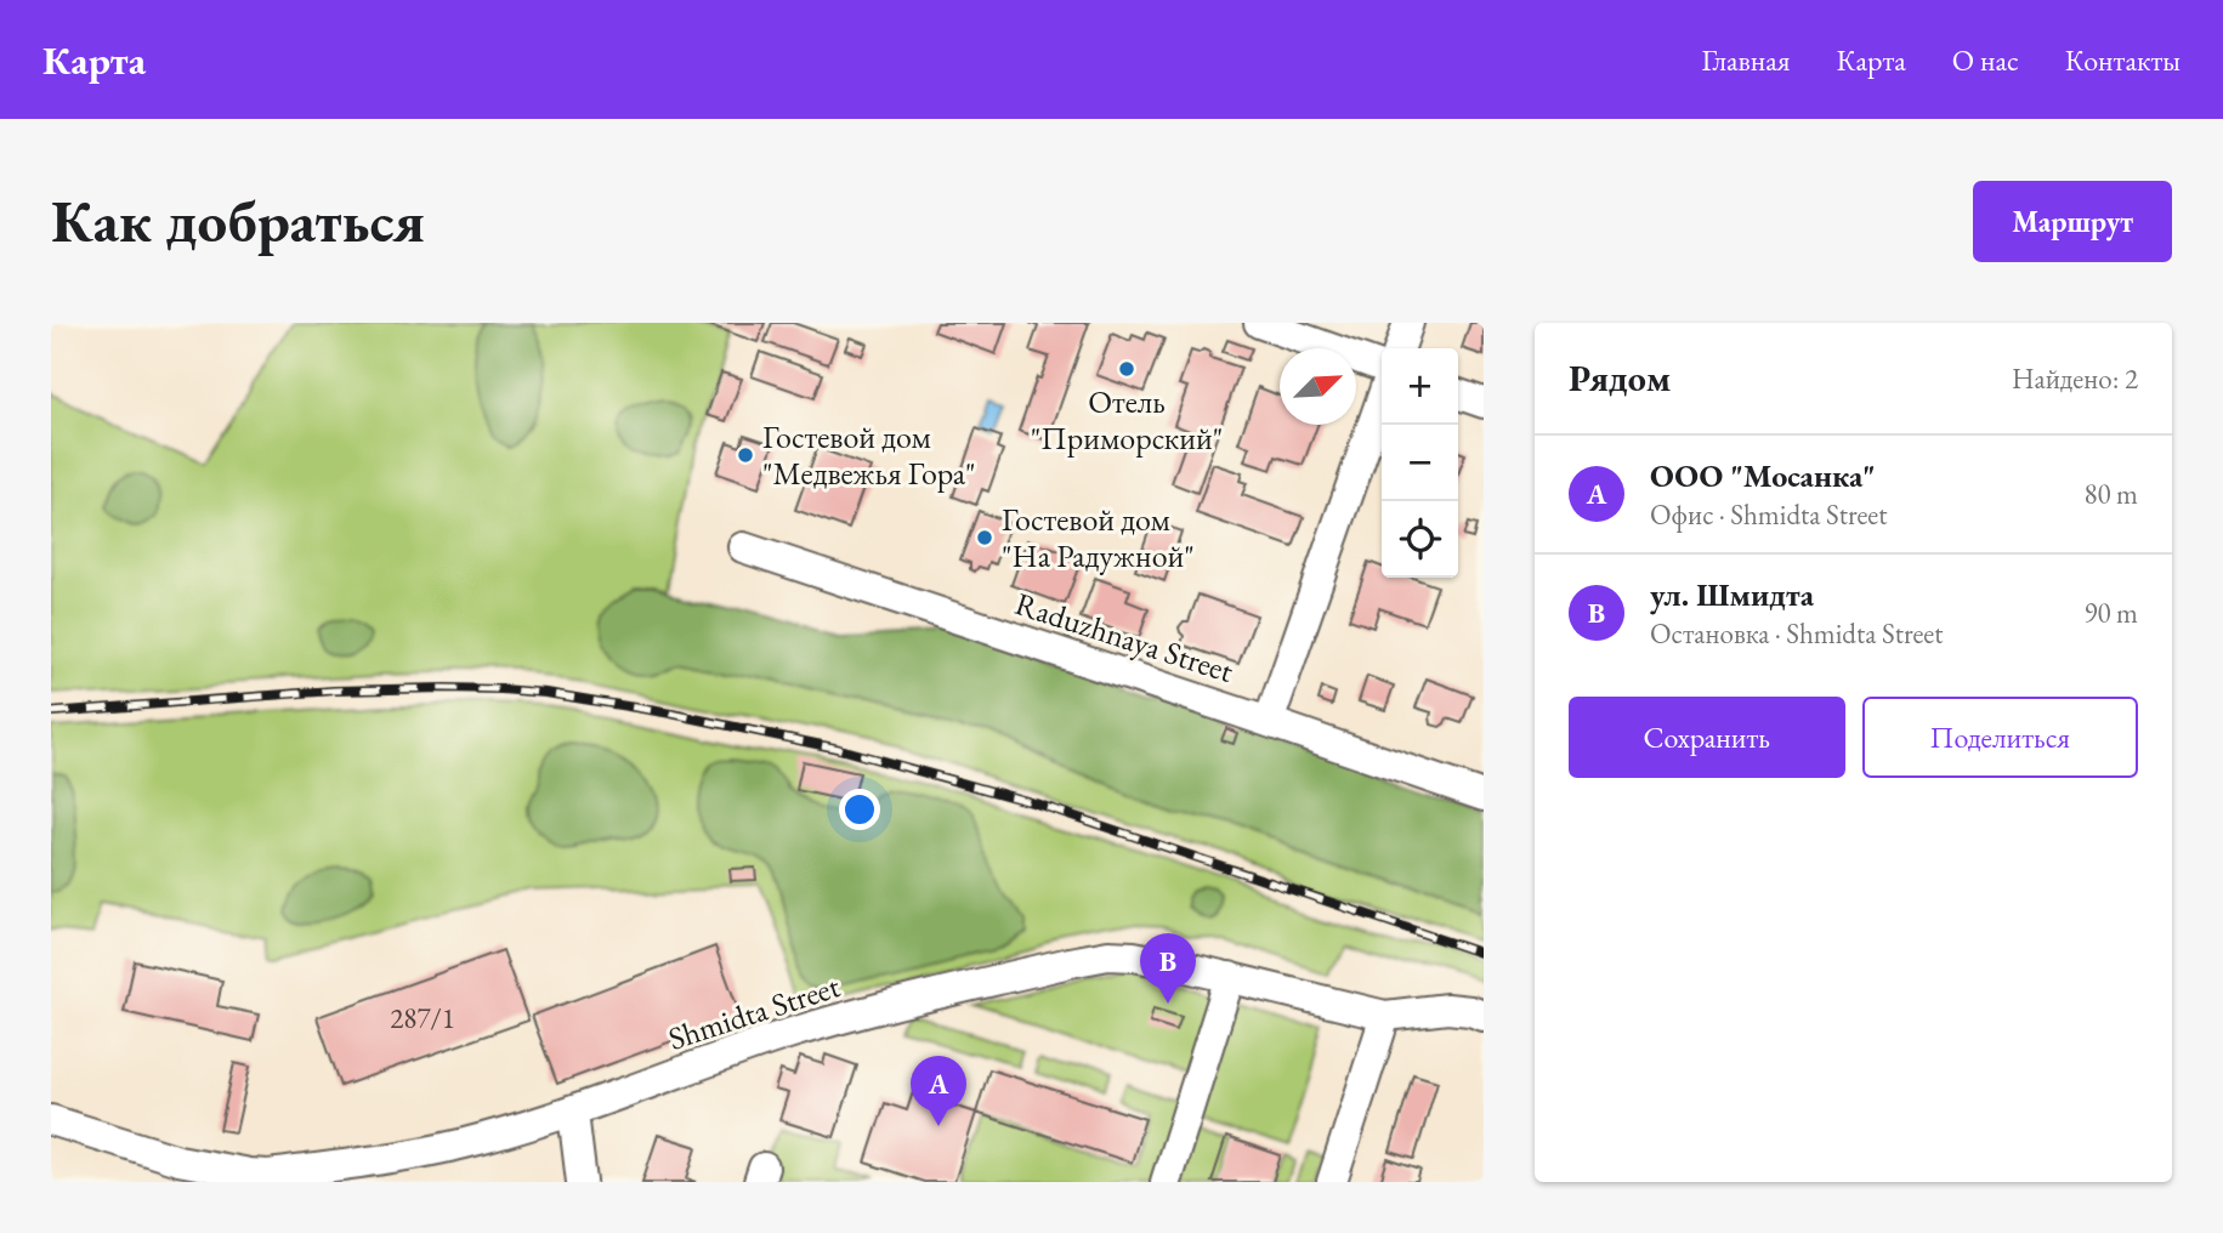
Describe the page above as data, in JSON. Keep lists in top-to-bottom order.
{
  "streets": {
    "street": ["Raduzhnaya Street", "Shmidta Street"]
  },
  "places": ["Отель \"Приморский\"", "Гостевой дом \"Медвежья Гора\"", "Гостевой дом \"На Радужной\""],
  "house_numbers": ["287/1"],
  "north": "top right",
  "page": {
    "header": "Карта",
    "nav": [
      "Главная",
      "Карта",
      "О нас",
      "Контакты"
    ],
    "buttons": [
      "Маршрут",
      ["Сохранить", "Поделиться"]
    ],
    "title": "Как добраться",
    "heading": ["Рядом", "Найдено: 2"],
    "map_buttons": ["+", "−"],
    "list": [
      {
        "mark": "A",
        "name": "ООО \"Мосанка\"",
        "note": "Офис · Shmidta Street",
        "value": "80 m"
      },
      {
        "mark": "B",
        "name": "ул. Шмидта",
        "note": "Остановка · Shmidta Street",
        "value": "90 m"
      }
    ],
    "pins": ["B", "A"]
  }
}
